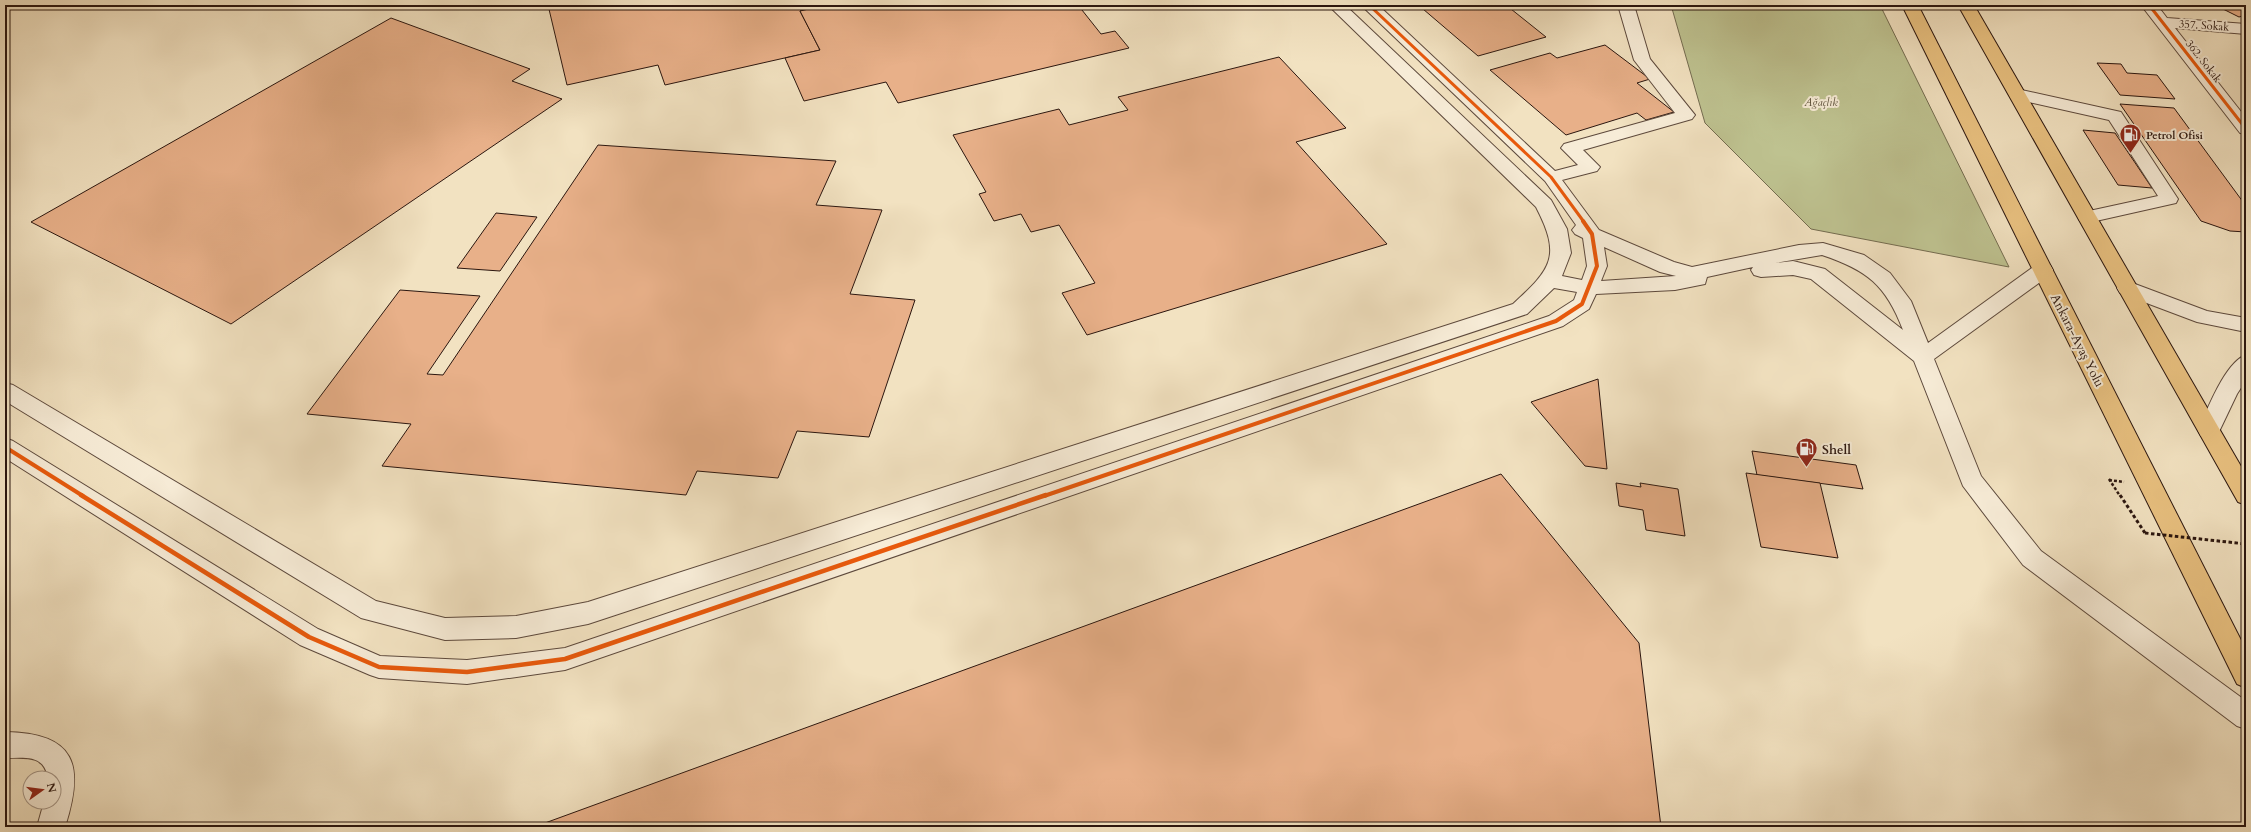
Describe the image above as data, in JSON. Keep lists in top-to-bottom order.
{
  "streets": {
    "highway": ["Ankara-Ayaş Yolu"],
    "street": ["357. Sokak", "362. Sokak"]
  },
  "crossings": [
    ["357. Sokak", "362. Sokak"]
  ],
  "parks": ["Ağaçlık"],
  "places": {
    "fuel station": ["Petrol Ofisi", "Shell"]
  },
  "north": "right"
}
